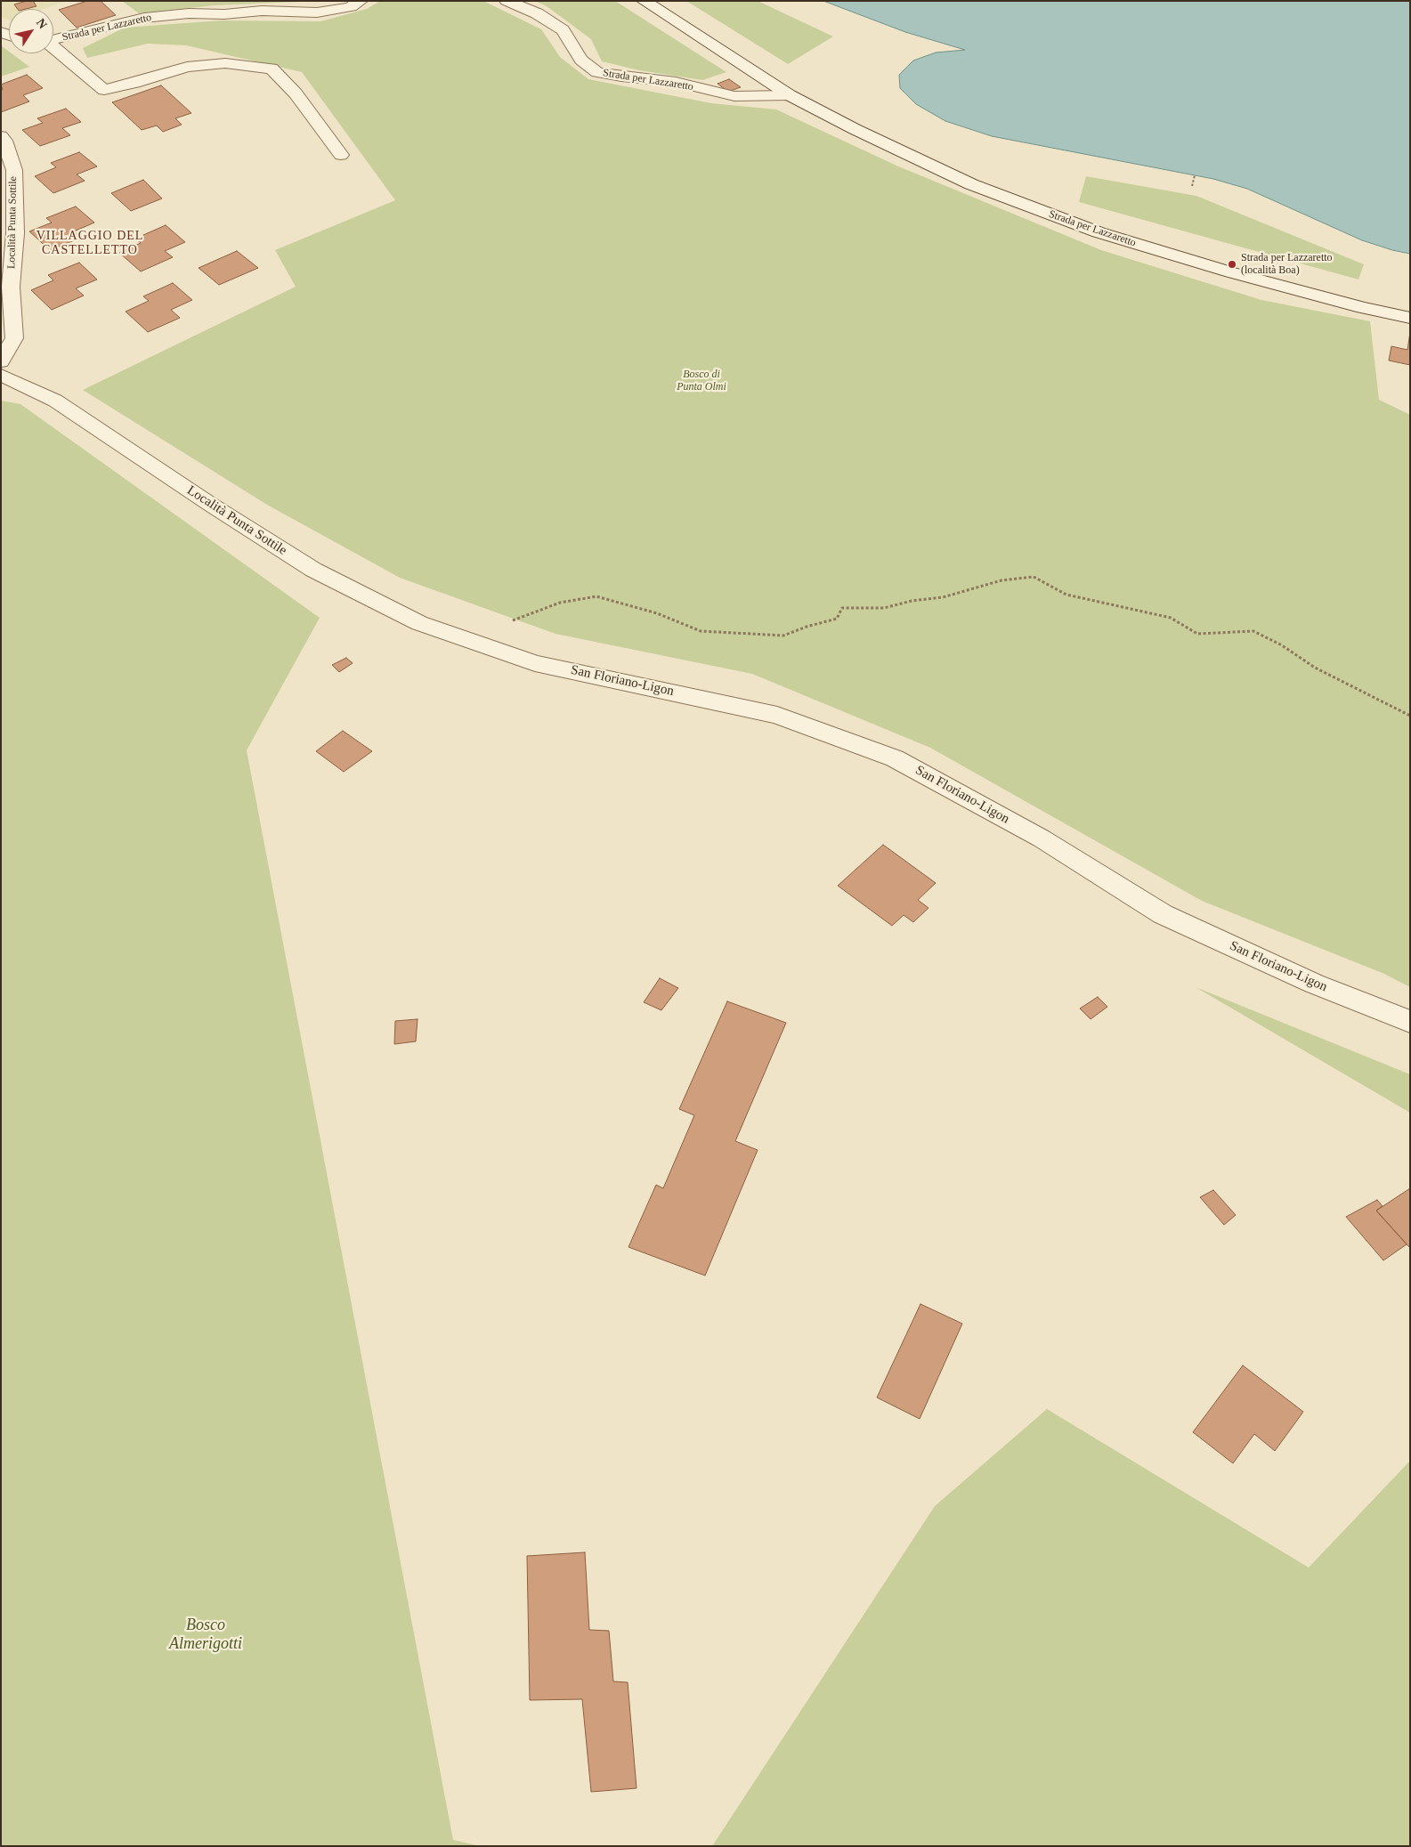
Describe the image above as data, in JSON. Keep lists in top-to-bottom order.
{
  "streets": {
    "street": ["Strada per Lazzaretto", "Località Punta Sottile", "San Floriano-Ligon"]
  },
  "crossings": [
    ["Località Punta Sottile", "San Floriano-Ligon"]
  ],
  "districts": ["VILLAGGIO DEL CASTELLETTO"],
  "parks": ["Bosco di Punta Olmi", "Bosco Almerigotti"],
  "places": ["Strada per Lazzaretto (località Boa)"],
  "north": "top right"
}
